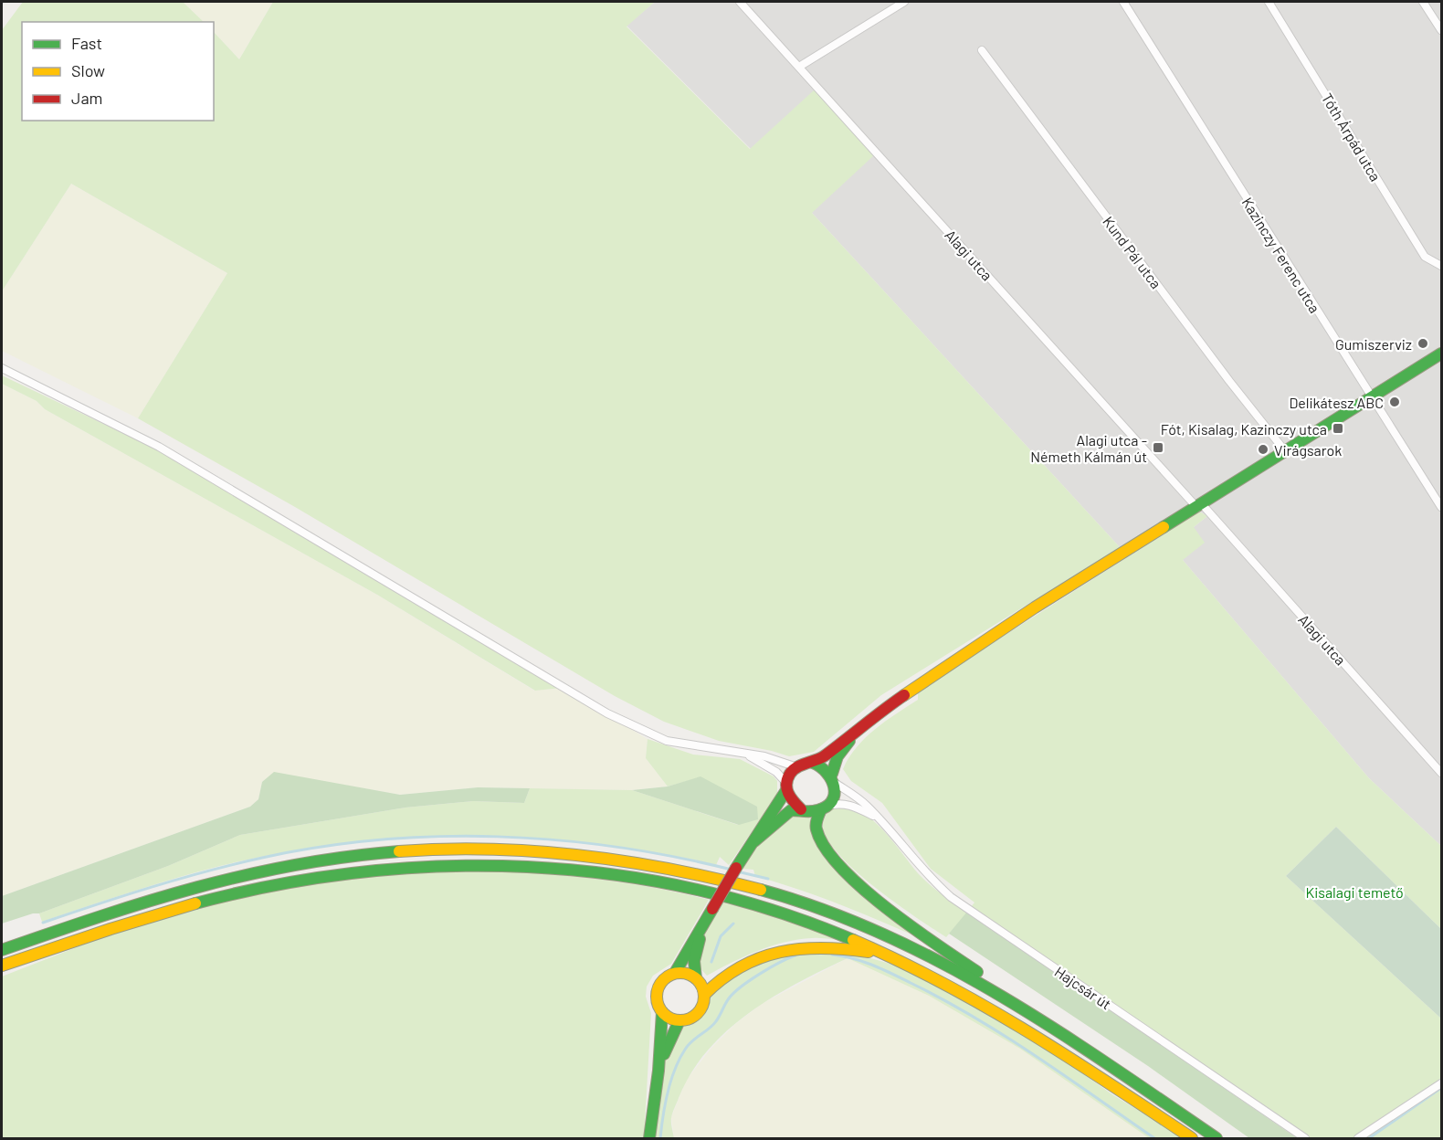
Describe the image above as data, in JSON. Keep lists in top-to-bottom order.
{
  "streets": {
    "street": [
      "Tóth Árpád utca",
      "Kund Pál utca",
      "Alagi utca",
      "Kazinczy Ferenc utca",
      "Hajcsár út"
    ]
  },
  "parks": ["Kisalagi temető"],
  "places": {
    "other": ["Gumiszerviz", "Delikátesz ABC", "Virágsarok"],
    "transit": ["Fót, Kisalag, Kazinczy utca", "Alagi utca - Németh Kálmán út"]
  },
  "legend": ["Fast", "Slow", "Jam"]
}
